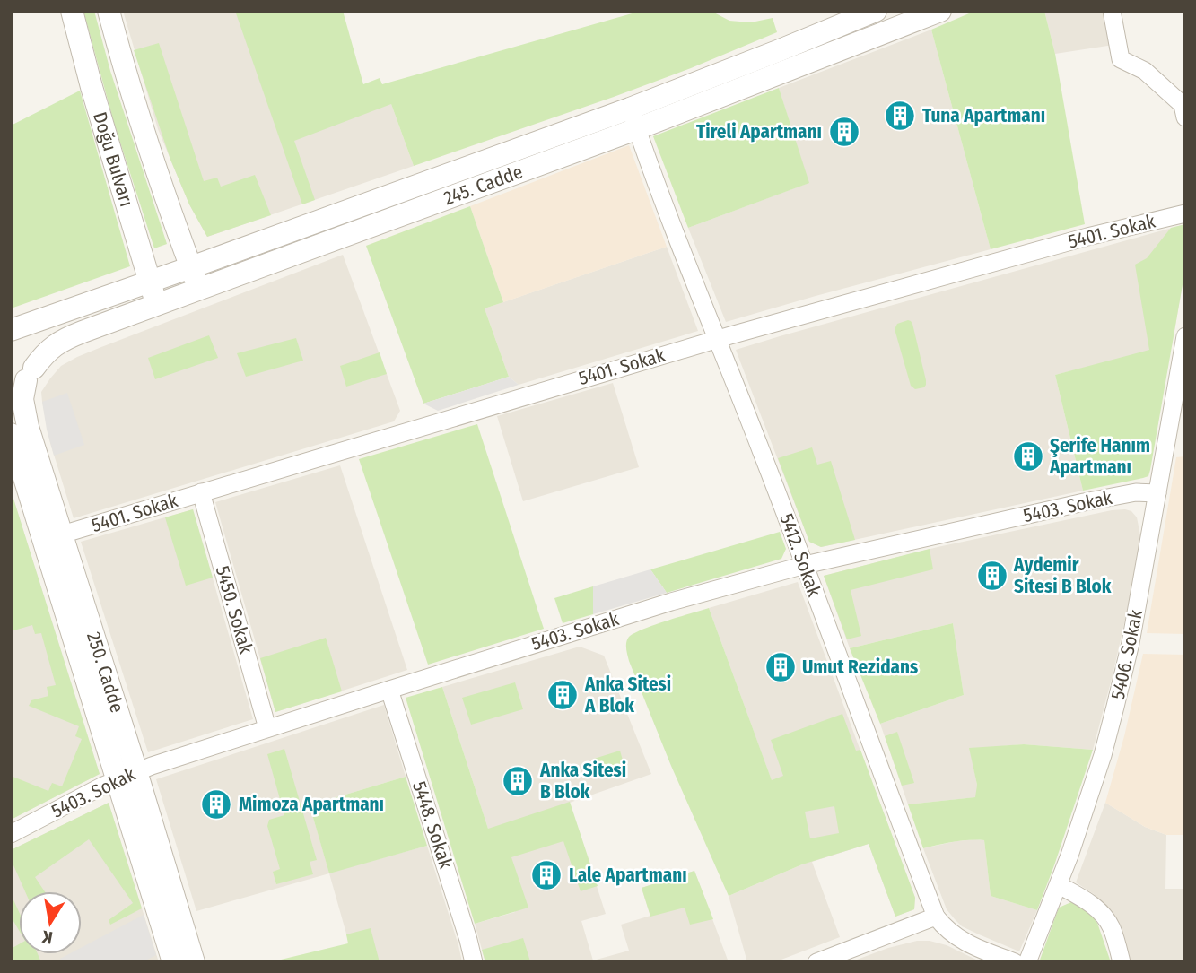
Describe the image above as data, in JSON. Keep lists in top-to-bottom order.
{
  "streets": {
    "street": [
      "Doğu Bulvarı",
      "245. Cadde",
      "5401. Sokak",
      "5403. Sokak",
      "5412. Sokak",
      "5450. Sokak",
      "5406. Sokak",
      "250. Cadde",
      "5448. Sokak"
    ]
  },
  "crossings": [
    ["Doğu Bulvarı", "245. Cadde"],
    ["245. Cadde", "5412. Sokak"],
    ["245. Cadde", "250. Cadde"],
    ["5401. Sokak", "5412. Sokak"],
    ["5401. Sokak", "5450. Sokak"],
    ["5401. Sokak", "250. Cadde"],
    ["5403. Sokak", "5412. Sokak"],
    ["5403. Sokak", "5450. Sokak"],
    ["5403. Sokak", "5406. Sokak"],
    ["5403. Sokak", "250. Cadde"],
    ["5403. Sokak", "5448. Sokak"]
  ],
  "places": {
    "building": [
      "Tuna Apartmanı",
      "Tireli Apartmanı",
      "Şerife Hanım Apartmanı",
      "Aydemir Sitesi B Blok",
      "Umut Rezidans",
      "Anka Sitesi A Blok",
      "Anka Sitesi B Blok",
      "Mimoza Apartmanı",
      "Lale Apartmanı"
    ]
  },
  "north": "bottom"
}
